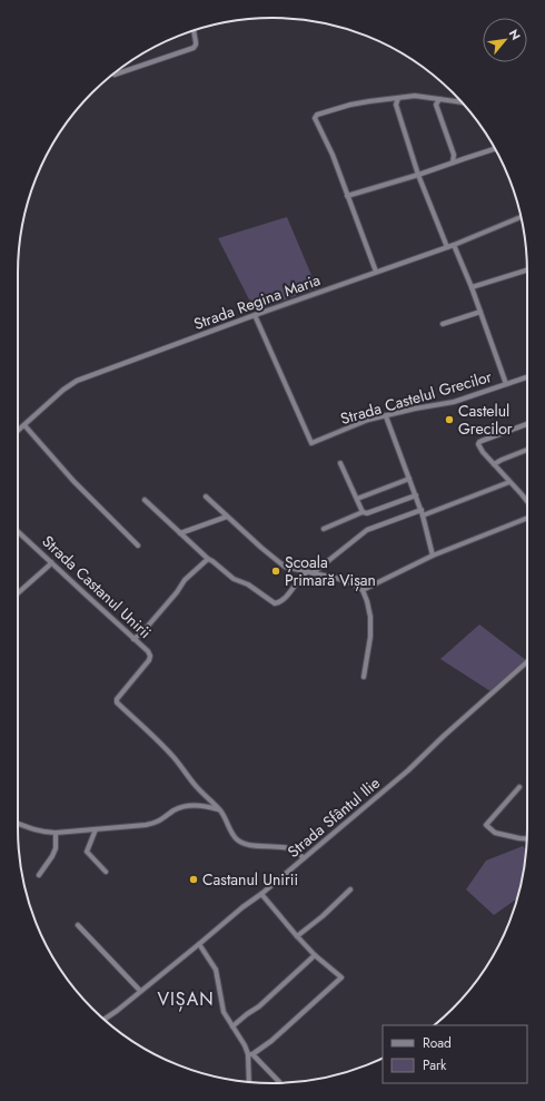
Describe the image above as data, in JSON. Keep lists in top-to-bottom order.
{
  "streets": {
    "street": [
      "Strada Regina Maria",
      "Strada Castelul Grecilor",
      "Strada Castanul Unirii",
      "Strada Sfântul Ilie"
    ]
  },
  "crossings": [
    ["Strada Regina Maria", "Strada Castelul Grecilor"],
    ["Strada Castanul Unirii", "Strada Sfântul Ilie"]
  ],
  "districts": ["VIȘAN"],
  "places": ["Castelul Grecilor", "Școala Primară Vișan", "Castanul Unirii"],
  "legend": ["Road", "Park"],
  "north": "top right"
}
